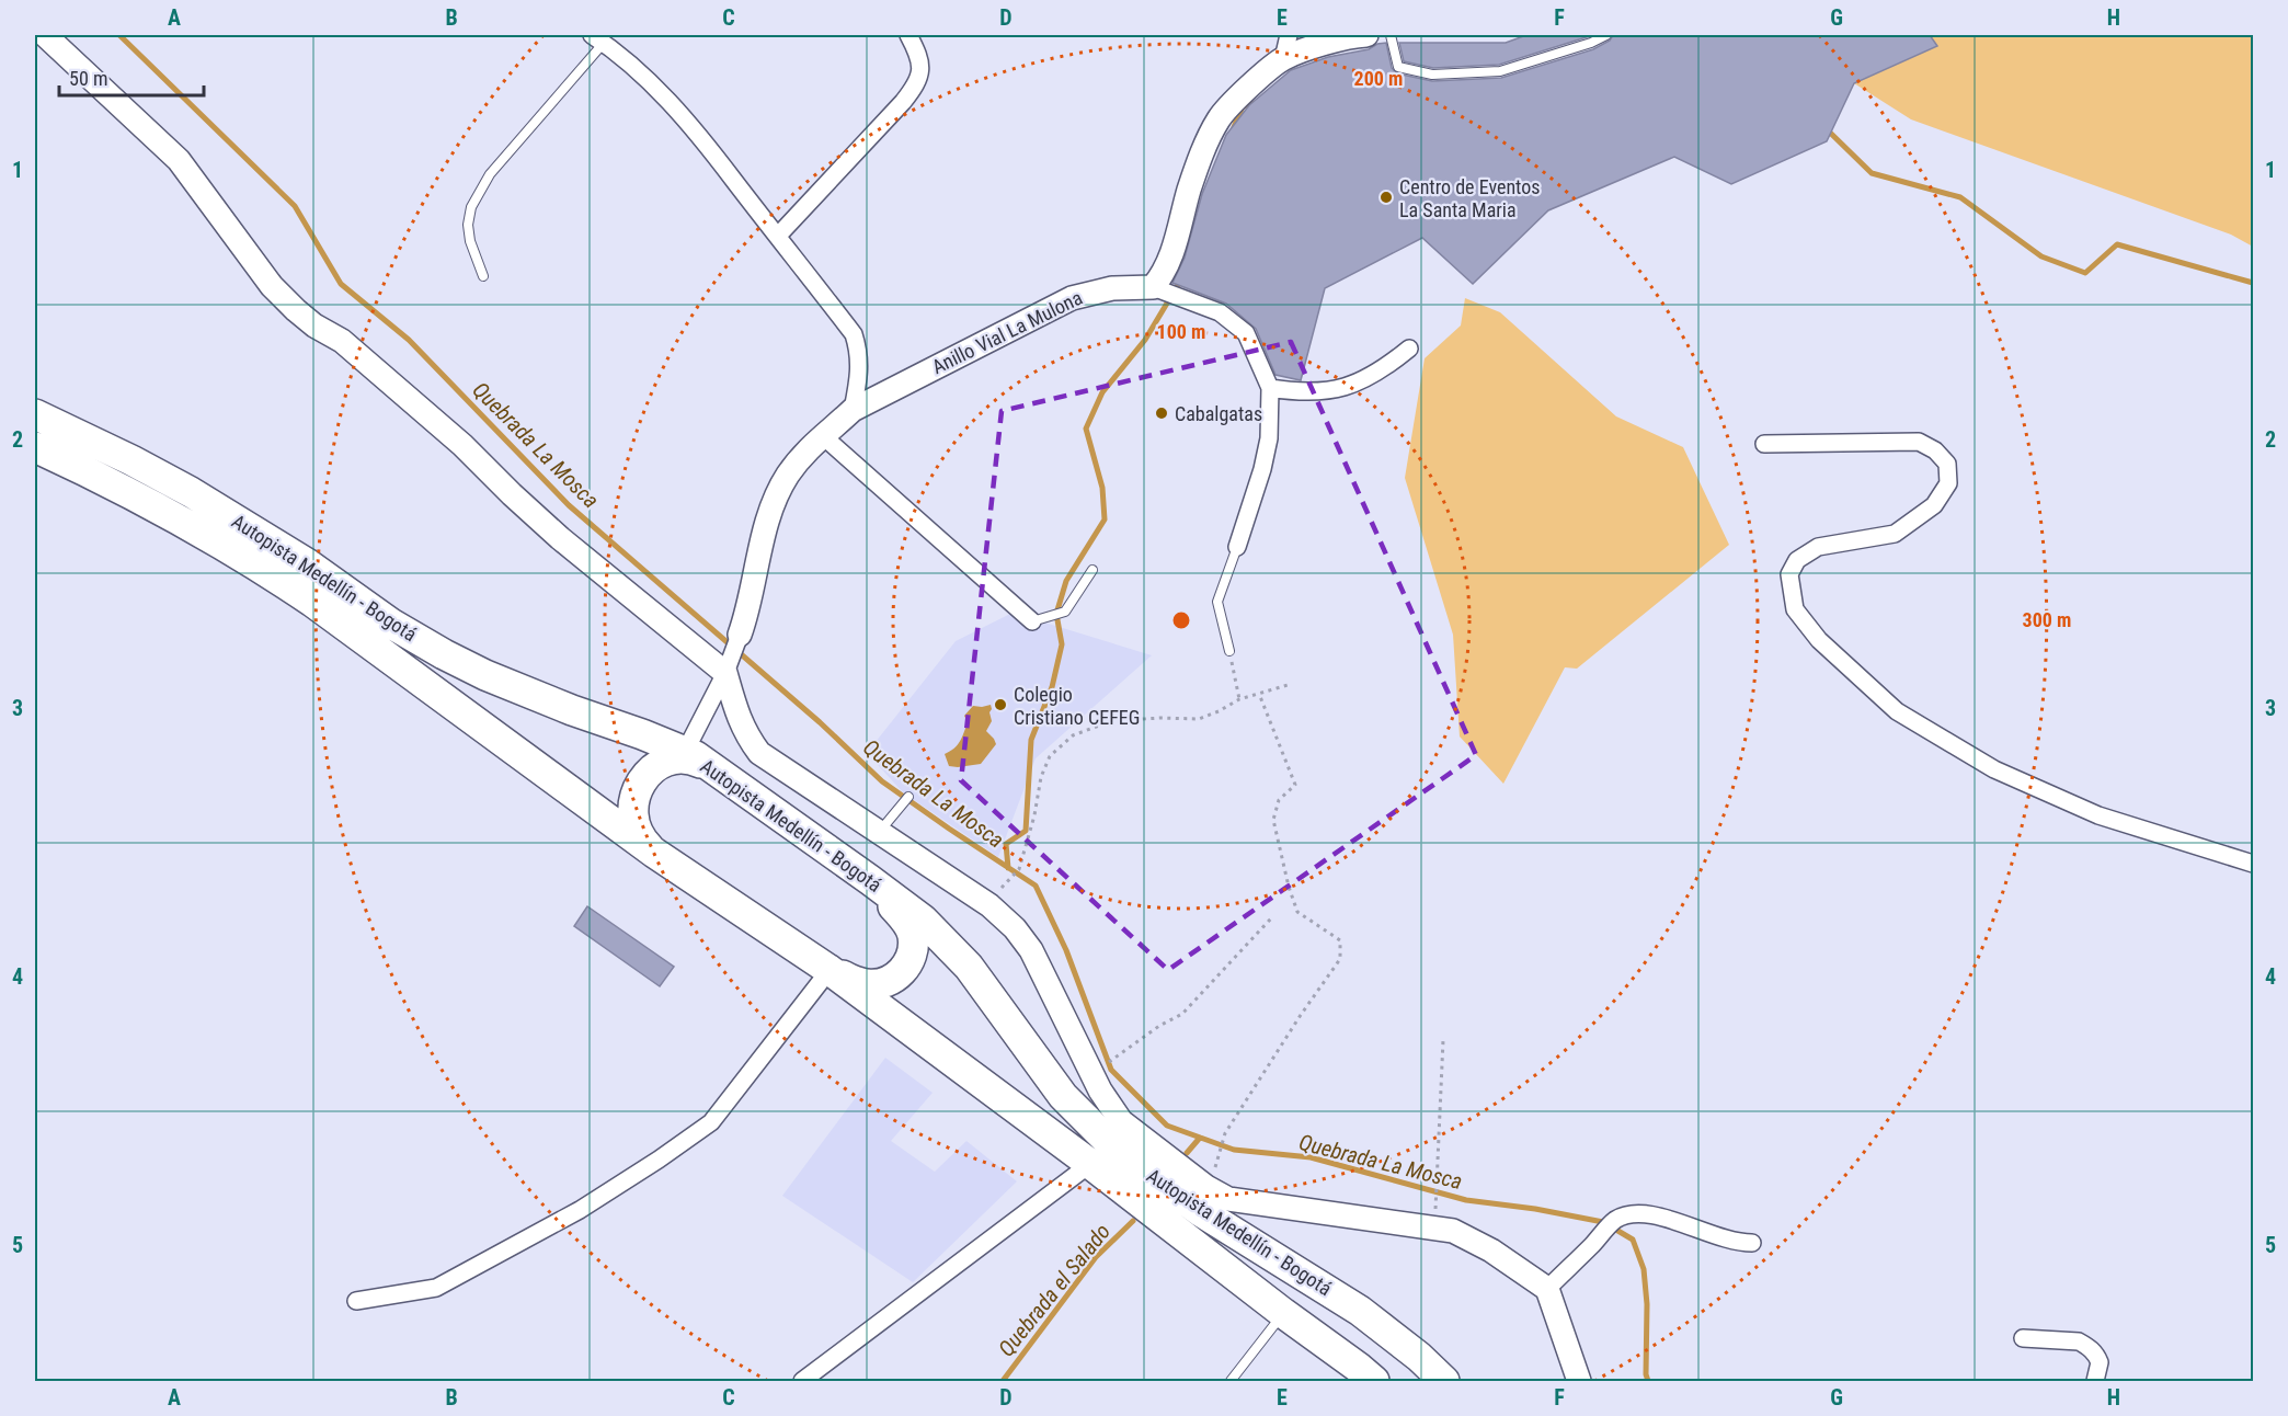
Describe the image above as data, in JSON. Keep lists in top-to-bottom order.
{
  "streets": {
    "highway": ["Autopista Medellín - Bogotá"],
    "street": ["Anillo Vial La Mulona"]
  },
  "water": ["Quebrada La Mosca", "Quebrada el Salado"],
  "places": ["Centro de Eventos La Santa Maria", "Cabalgatas", "Colegio Cristiano CEFEG"],
  "scale_bar": "50 m",
  "grid": {
    "columns": [
      "A",
      "B",
      "C",
      "D",
      "E",
      "F",
      "G",
      "H"
    ],
    "rows": [
      "1",
      "2",
      "3",
      "4",
      "5"
    ]
  },
  "rings": ["200 m", "100 m", "300 m"]
}
